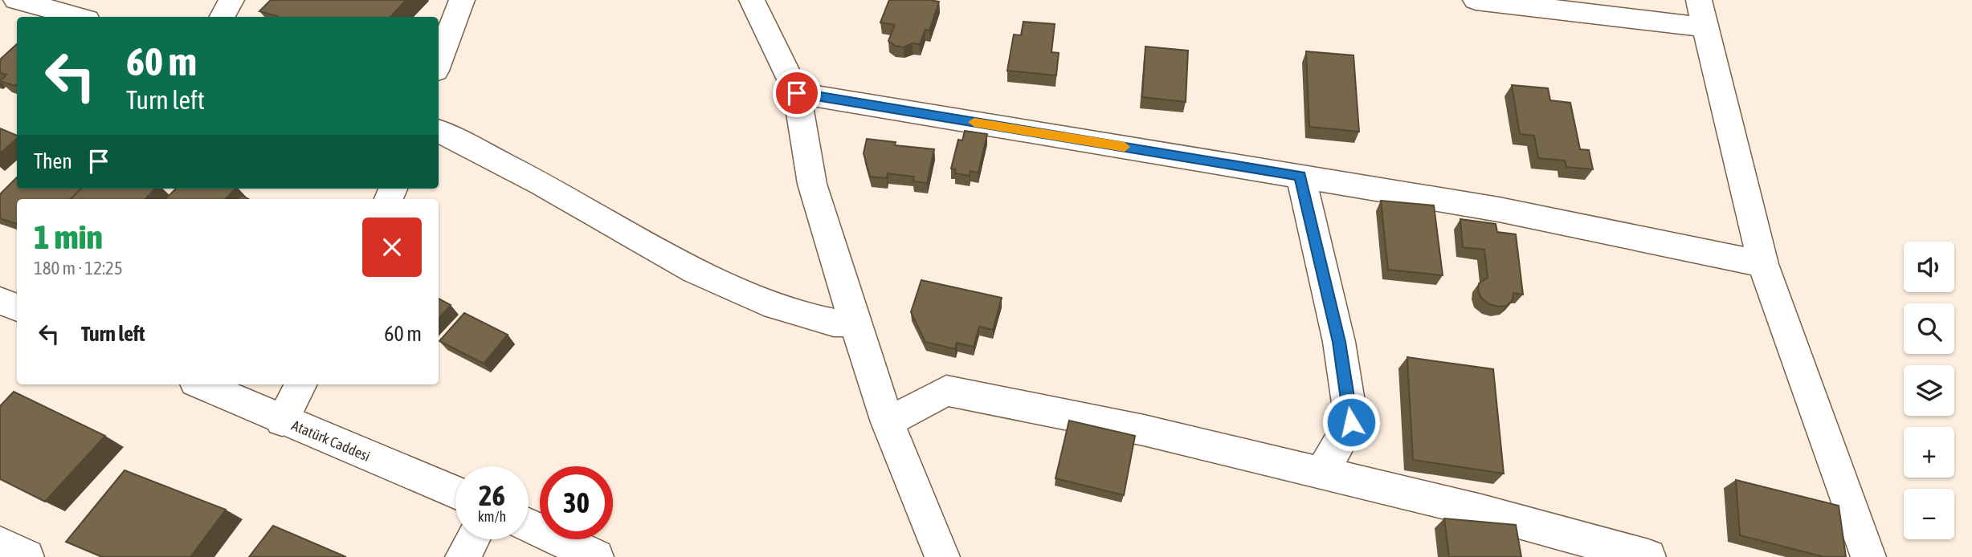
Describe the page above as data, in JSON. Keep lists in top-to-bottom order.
{
  "streets": {
    "street": ["Atatürk Caddesi"]
  },
  "page": {
    "turn": ["60 m", "Turn left"],
    "then": "Then",
    "heading": ["1 min", "180 m · 12:25"],
    "map_buttons": ["+", "−"],
    "list": [
      {
        "name": "Turn left",
        "value": "60 m"
      }
    ],
    "speed": "26 km/h",
    "limit": "30"
  }
}
